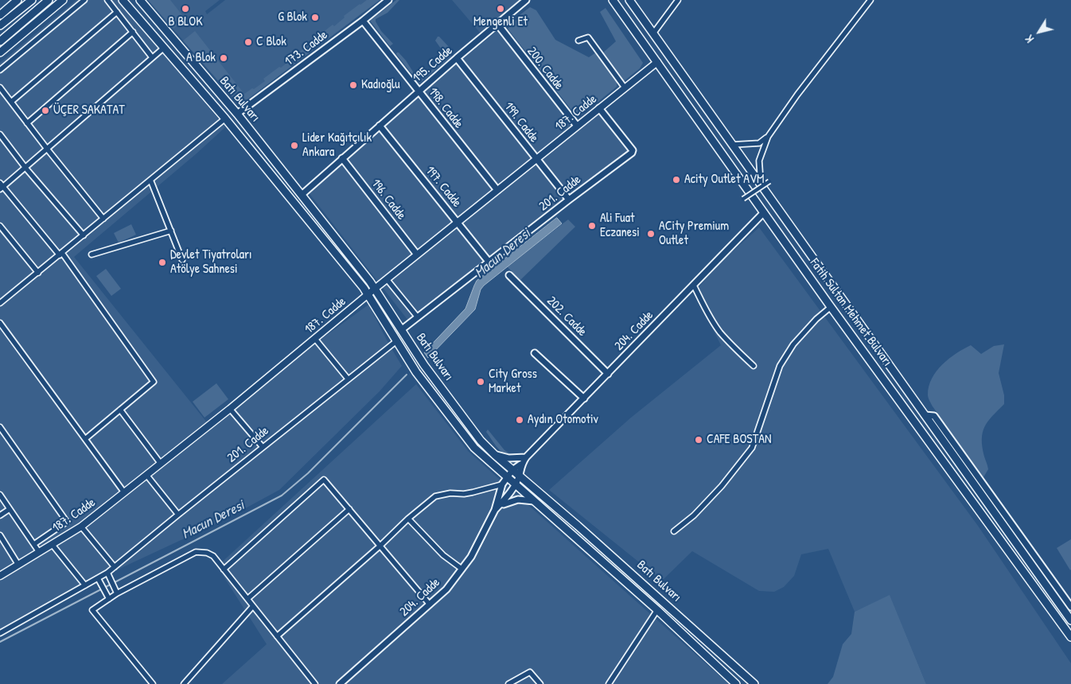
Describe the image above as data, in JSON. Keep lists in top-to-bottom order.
{
  "streets": {
    "main road": ["Batı Bulvarı", "187. Cadde", "Fatih Sultan Mehmet Bulvarı"],
    "street": [
      "173. Cadde",
      "195. Cadde",
      "200. Cadde",
      "198. Cadde",
      "199. Cadde",
      "197. Cadde",
      "201. Cadde",
      "196. Cadde",
      "202. Cadde",
      "204. Cadde"
    ]
  },
  "crossings": [
    ["173. Cadde", "Batı Bulvarı"],
    ["173. Cadde", "198. Cadde"],
    ["195. Cadde", "200. Cadde"],
    ["195. Cadde", "Batı Bulvarı"],
    ["195. Cadde", "198. Cadde"],
    ["195. Cadde", "199. Cadde"],
    ["195. Cadde", "197. Cadde"],
    ["195. Cadde", "196. Cadde"],
    ["200. Cadde", "187. Cadde"],
    ["Batı Bulvarı", "187. Cadde"],
    ["Batı Bulvarı", "201. Cadde"],
    ["Batı Bulvarı", "204. Cadde"],
    ["198. Cadde", "187. Cadde"],
    ["187. Cadde", "199. Cadde"],
    ["187. Cadde", "197. Cadde"],
    ["187. Cadde", "201. Cadde"],
    ["187. Cadde", "196. Cadde"],
    ["187. Cadde", "Fatih Sultan Mehmet Bulvarı"],
    ["199. Cadde", "201. Cadde"],
    ["197. Cadde", "201. Cadde"],
    ["Fatih Sultan Mehmet Bulvarı", "204. Cadde"],
    ["202. Cadde", "204. Cadde"]
  ],
  "water": ["Macun Deresi"],
  "places": [
    "B BLOK",
    "Mengenli Et",
    "G Blok",
    "C Blok",
    "A Blok",
    "Kadıoğlu",
    "ÜÇER SAKATAT",
    "Lider Kağıtçılık Ankara",
    "Acity Outlet AVM",
    "Ali Fuat Eczanesi",
    "ACity Premium Outlet",
    "Devlet Tiyatroları Atölye Sahnesi",
    "City Gross Market",
    "Aydın Otomotiv",
    "CAFE BOSTAN"
  ],
  "north": "bottom left"
}
